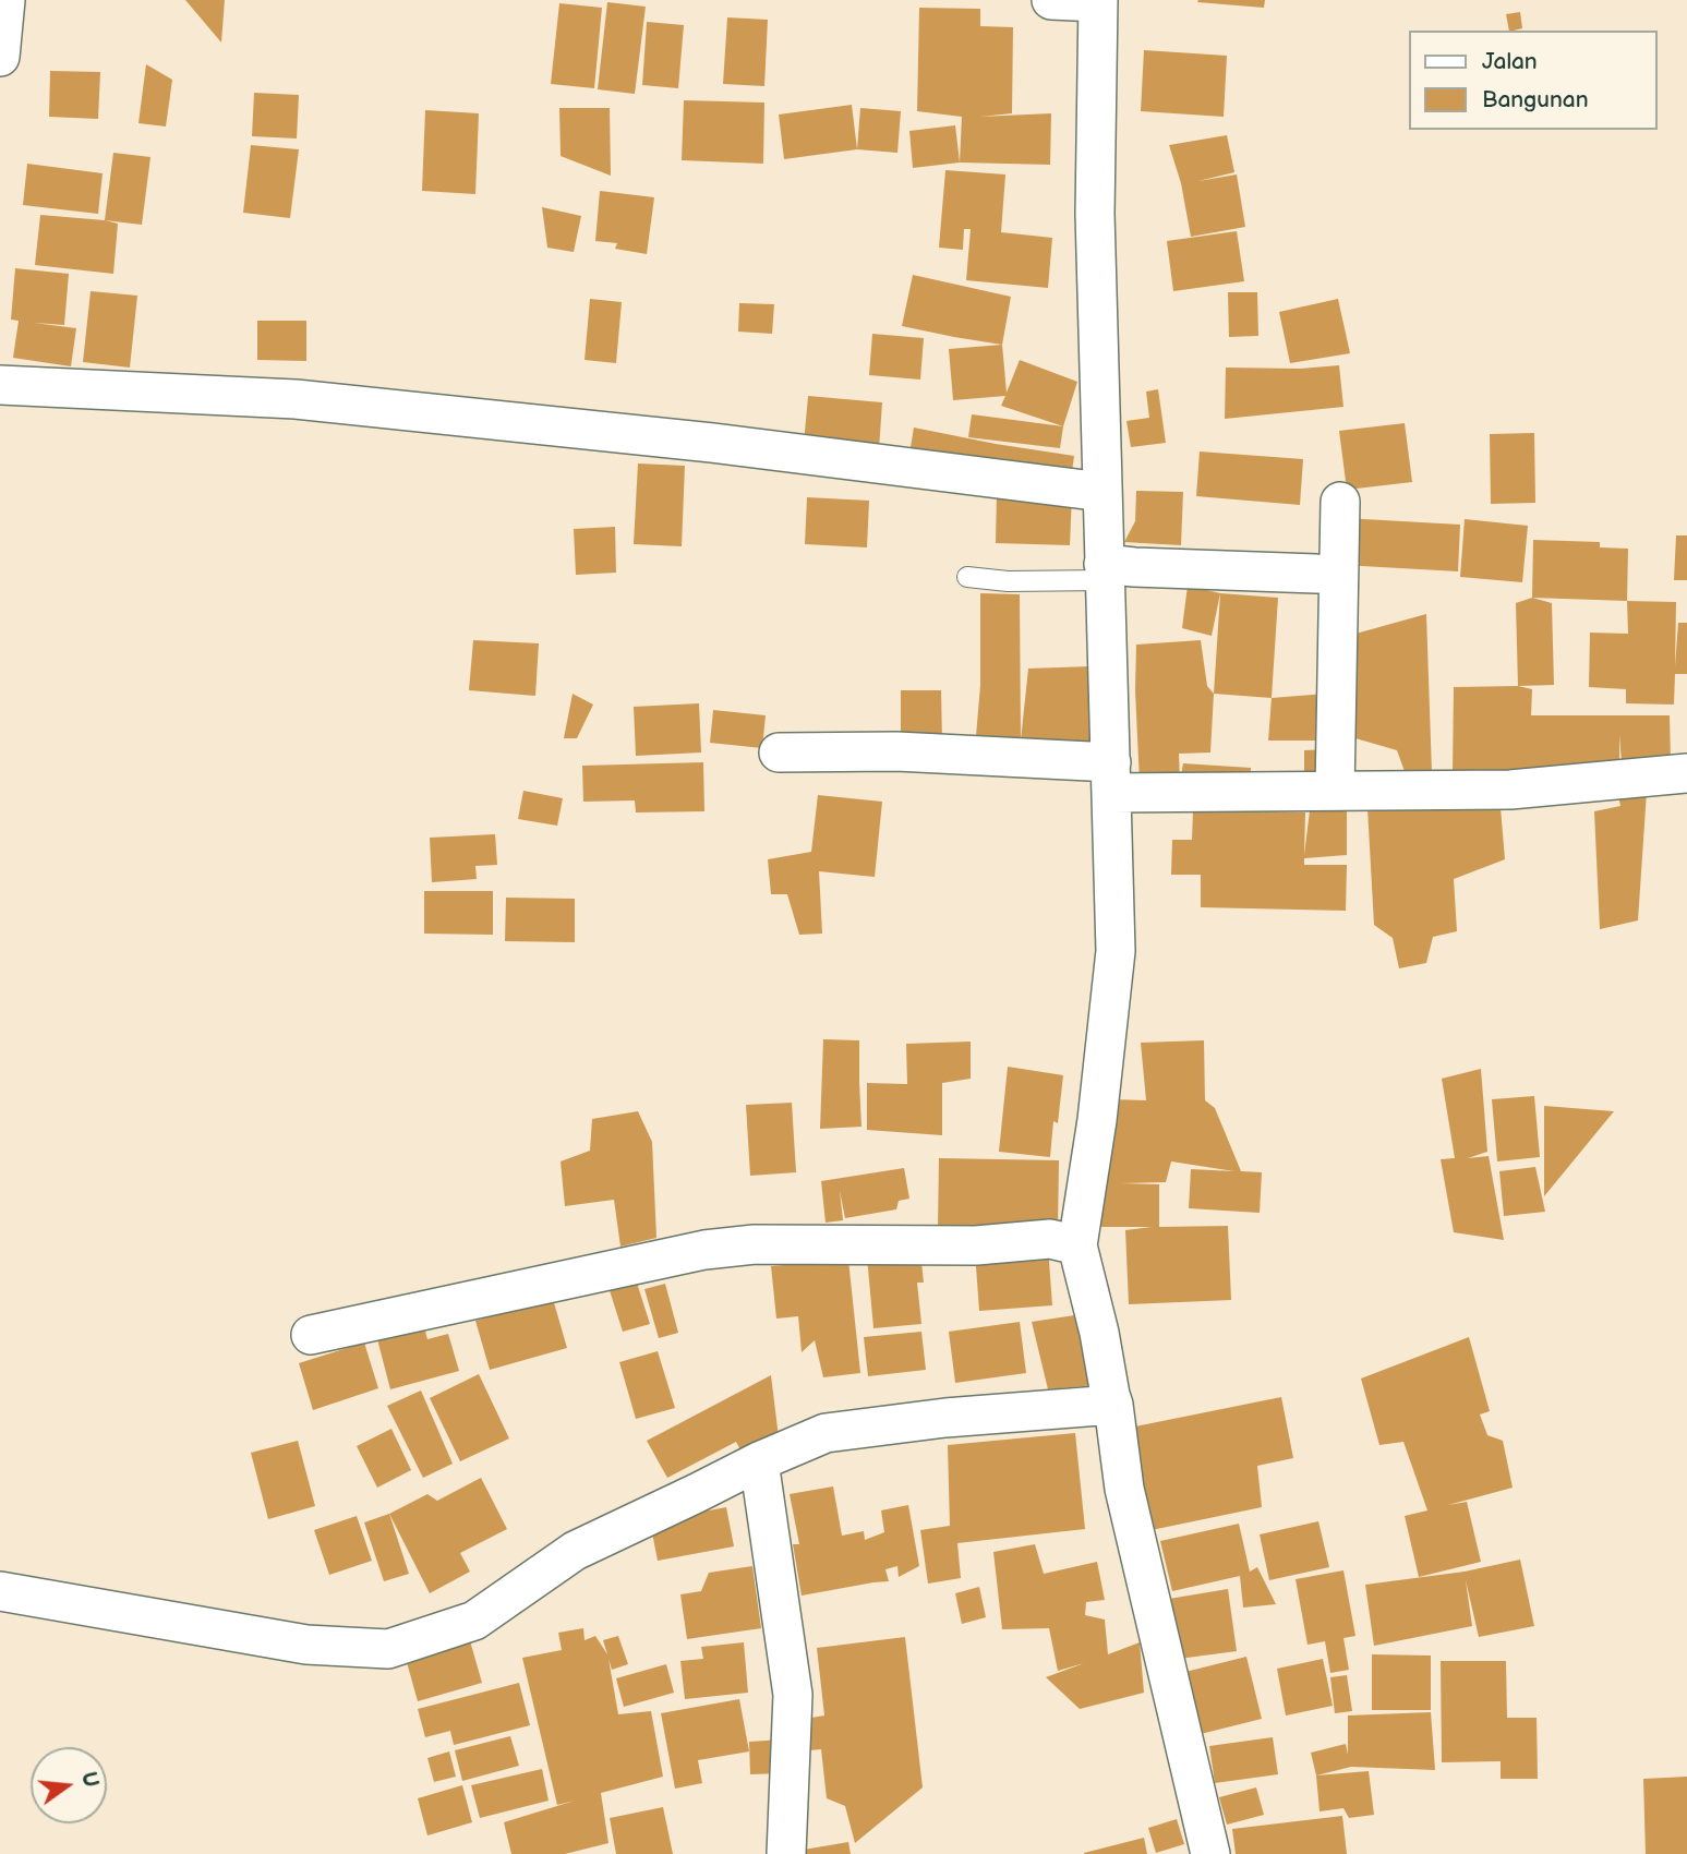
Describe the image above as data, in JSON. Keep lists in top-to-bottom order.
{
  "legend": ["Jalan", "Bangunan"],
  "north": "right"
}
